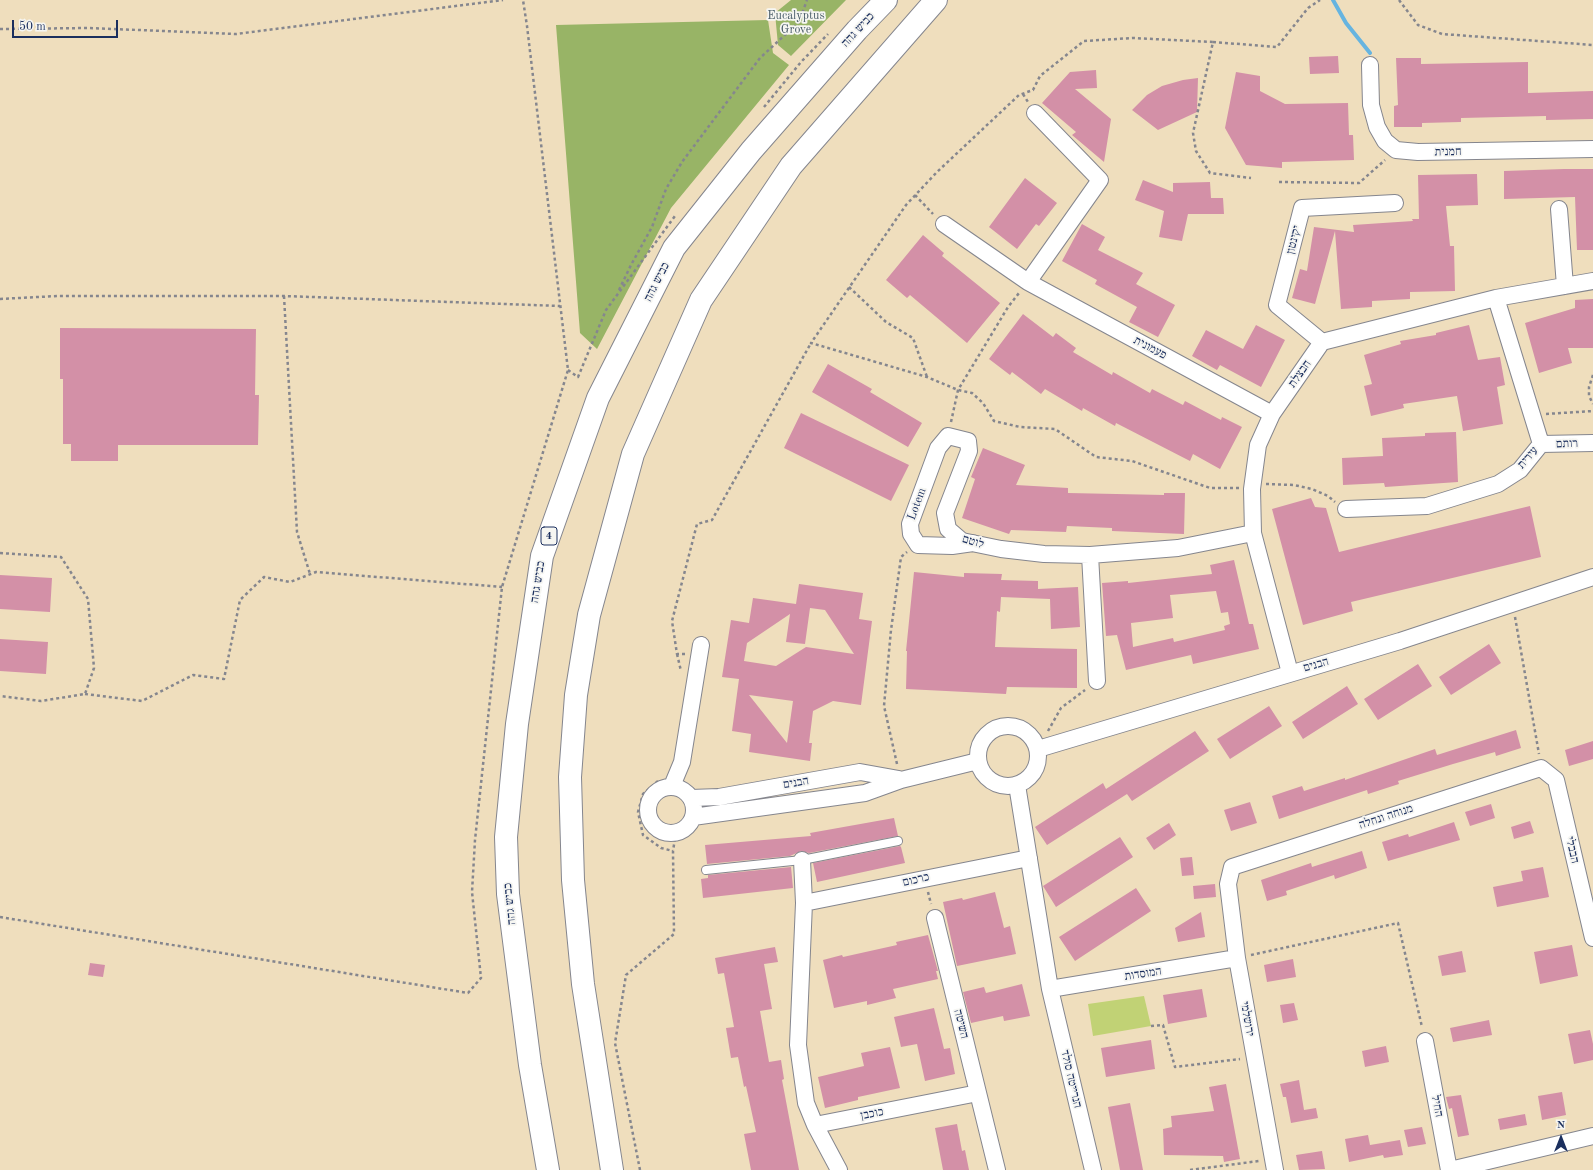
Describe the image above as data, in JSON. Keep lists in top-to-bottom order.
{
  "streets": {
    "highway": ["כביש גהה", "4"],
    "street": [
      "חמנית",
      "יקינטון",
      "פעמונית",
      "חבצלת",
      "רותם",
      "עירית",
      "Lotem",
      "לוטם",
      "הבנים",
      "מנוחה ונחלה",
      "הבבלי",
      "כרכום",
      "המוסדות",
      "ירושלמי",
      "השיטה",
      "הנרייטה סולד",
      "החיל",
      "כוכבן"
    ]
  },
  "crossings": [
    ["יקינטון", "חבצלת"],
    ["פעמונית", "חבצלת"],
    ["חבצלת", "לוטם"],
    ["חבצלת", "הבנים"],
    ["רותם", "עירית"],
    ["Lotem", "לוטם"],
    ["מנוחה ונחלה", "הבבלי"],
    ["מנוחה ונחלה", "ירושלמי"],
    ["המוסדות", "ירושלמי"],
    ["המוסדות", "הנרייטה סולד"],
    ["השיטה", "כוכבן"]
  ],
  "parks": ["Eucalyptus Grove"],
  "scale_bar": "50 m",
  "north": "top"
}
